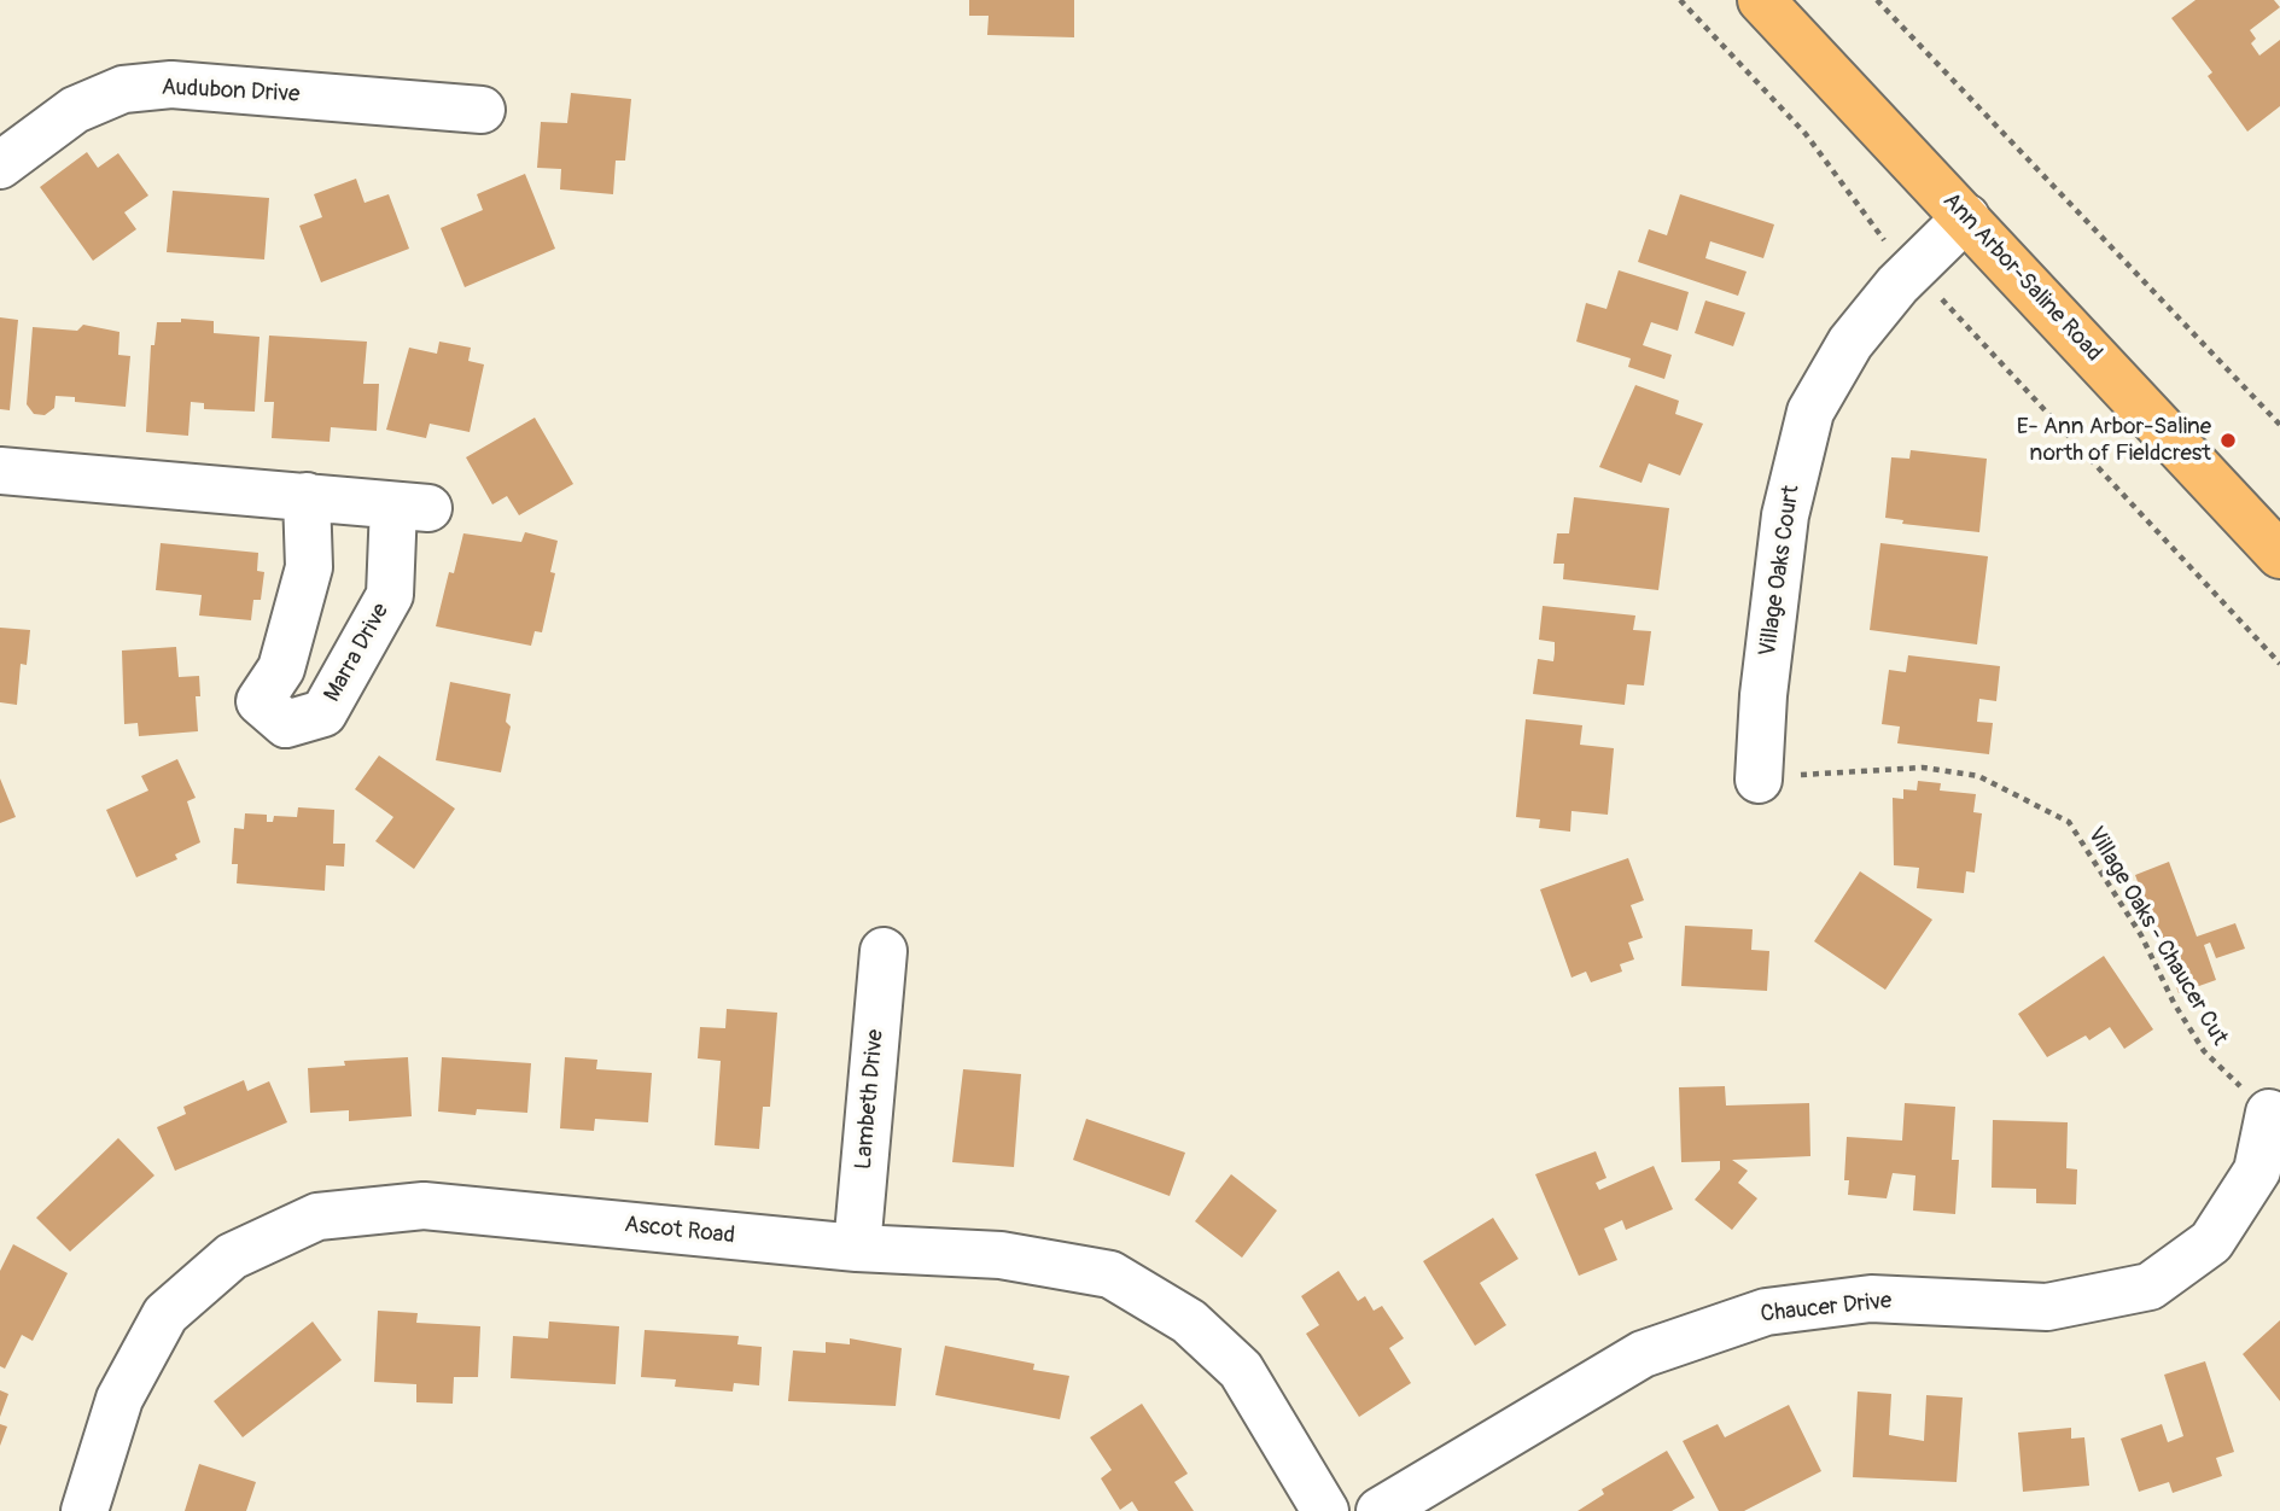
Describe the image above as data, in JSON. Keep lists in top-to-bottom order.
{
  "streets": {
    "main road": ["Ann Arbor-Saline Road"],
    "street": [
      "Audubon Drive",
      "Village Oaks Court",
      "Marra Drive",
      "Lambeth Drive",
      "Ascot Road",
      "Chaucer Drive"
    ],
    "path": ["Village Oaks - Chaucer Cut"]
  },
  "crossings": [
    ["Ann Arbor-Saline Road", "Village Oaks Court"],
    ["Village Oaks Court", "Village Oaks - Chaucer Cut"],
    ["Village Oaks - Chaucer Cut", "Chaucer Drive"],
    ["Lambeth Drive", "Ascot Road"]
  ],
  "places": ["E- Ann Arbor-Saline north of Fieldcrest"]
}
